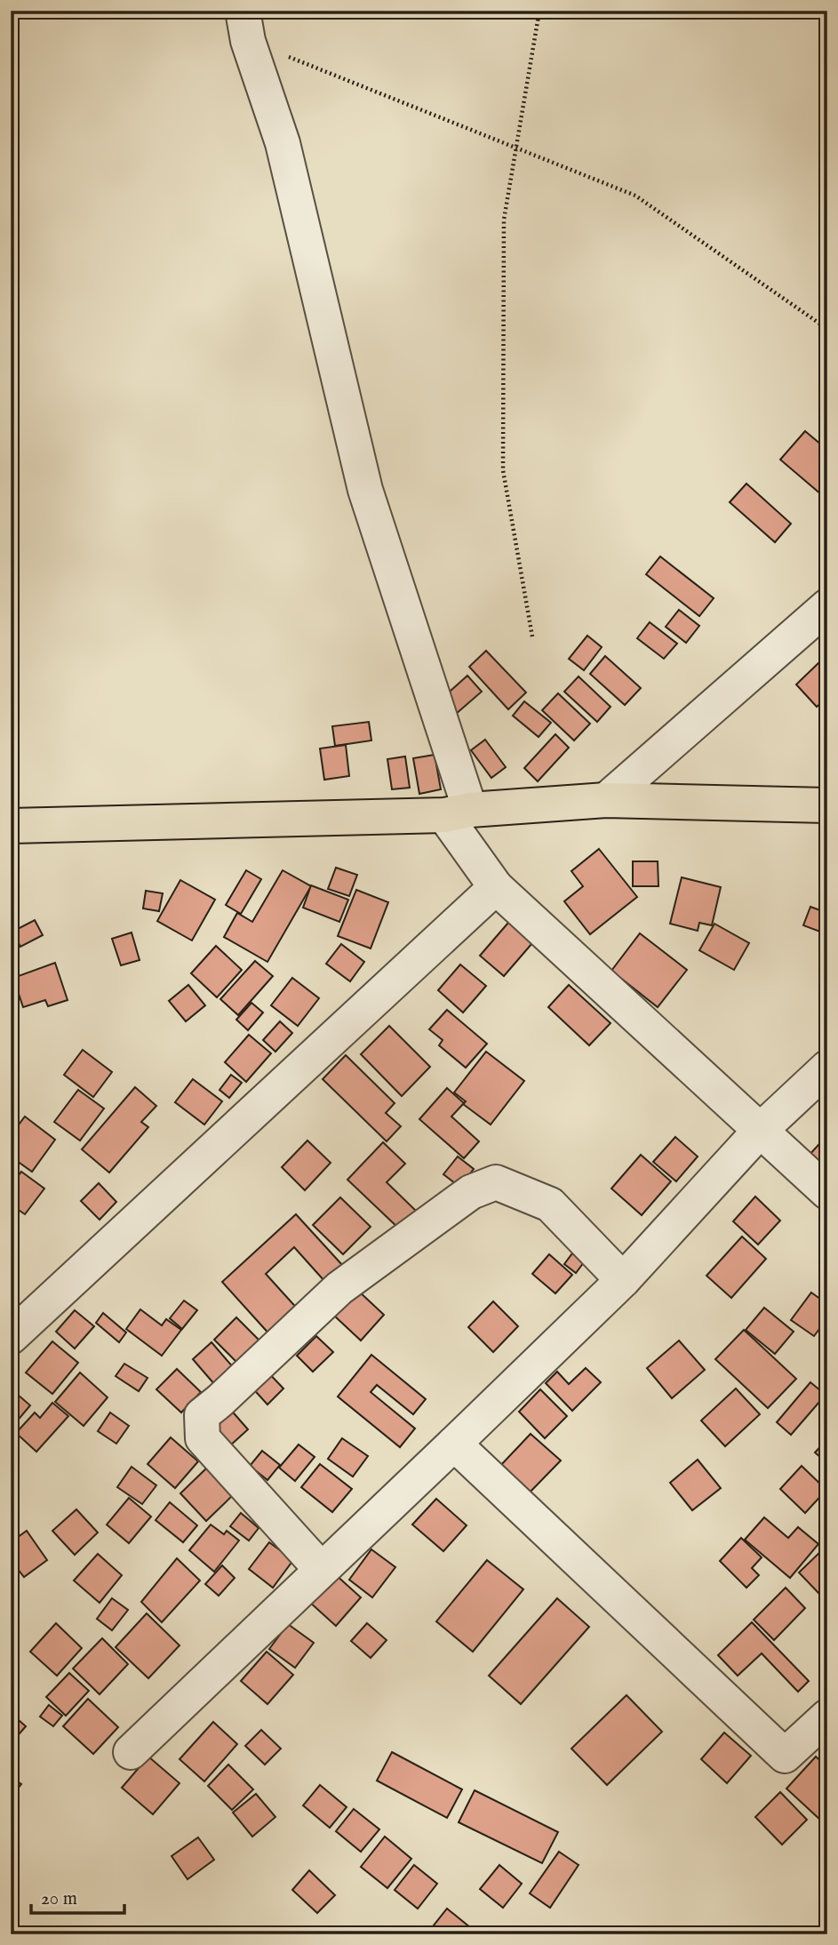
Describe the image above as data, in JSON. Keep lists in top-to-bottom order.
{
  "scale_bar": "20 m"
}
